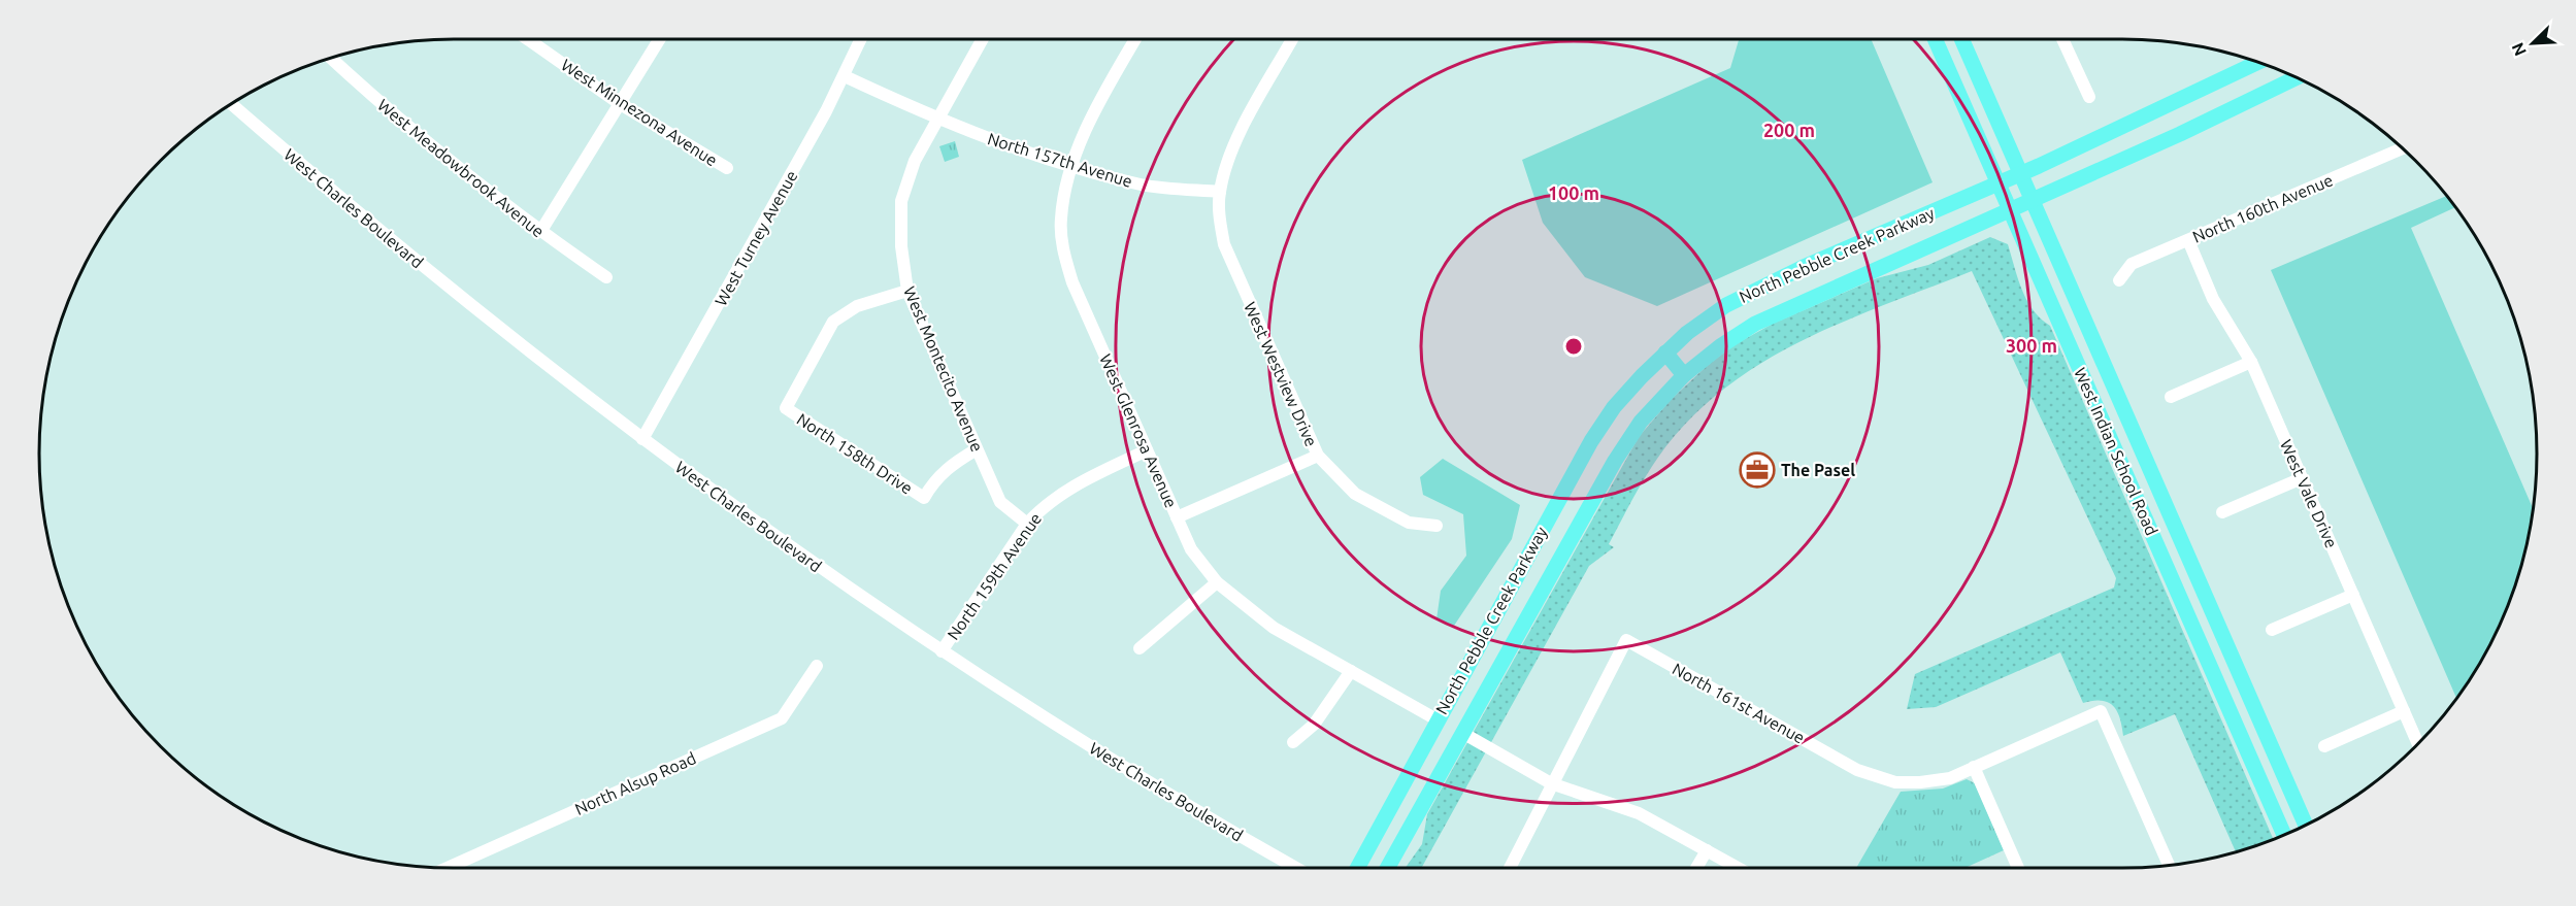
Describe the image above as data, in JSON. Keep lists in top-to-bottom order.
{
  "streets": {
    "main road": ["North Pebble Creek Parkway", "West Indian School Road"],
    "street": [
      "West Minnezona Avenue",
      "North 157th Avenue",
      "West Meadowbrook Avenue",
      "West Charles Boulevard",
      "North 160th Avenue",
      "West Turney Avenue",
      "West Montecito Avenue",
      "West Westview Drive",
      "West Glenrosa Avenue",
      "North 158th Drive",
      "West Vale Drive",
      "North 159th Avenue",
      "North 161st Avenue",
      "North Alsup Road"
    ]
  },
  "crossings": [
    ["North 157th Avenue", "West Turney Avenue"],
    ["North 157th Avenue", "West Montecito Avenue"],
    ["North 157th Avenue", "West Westview Drive"],
    ["North 157th Avenue", "West Glenrosa Avenue"],
    ["West Charles Boulevard", "West Turney Avenue"],
    ["West Charles Boulevard", "North 159th Avenue"],
    ["North 160th Avenue", "West Vale Drive"],
    ["North Pebble Creek Parkway", "West Glenrosa Avenue"],
    ["North Pebble Creek Parkway", "West Indian School Road"],
    ["West Montecito Avenue", "North 158th Drive"],
    ["West Montecito Avenue", "North 159th Avenue"],
    ["West Glenrosa Avenue", "North 159th Avenue"]
  ],
  "places": {
    "office": ["The Pasel"]
  },
  "north": "bottom left",
  "rings": ["200 m", "100 m", "300 m"]
}
